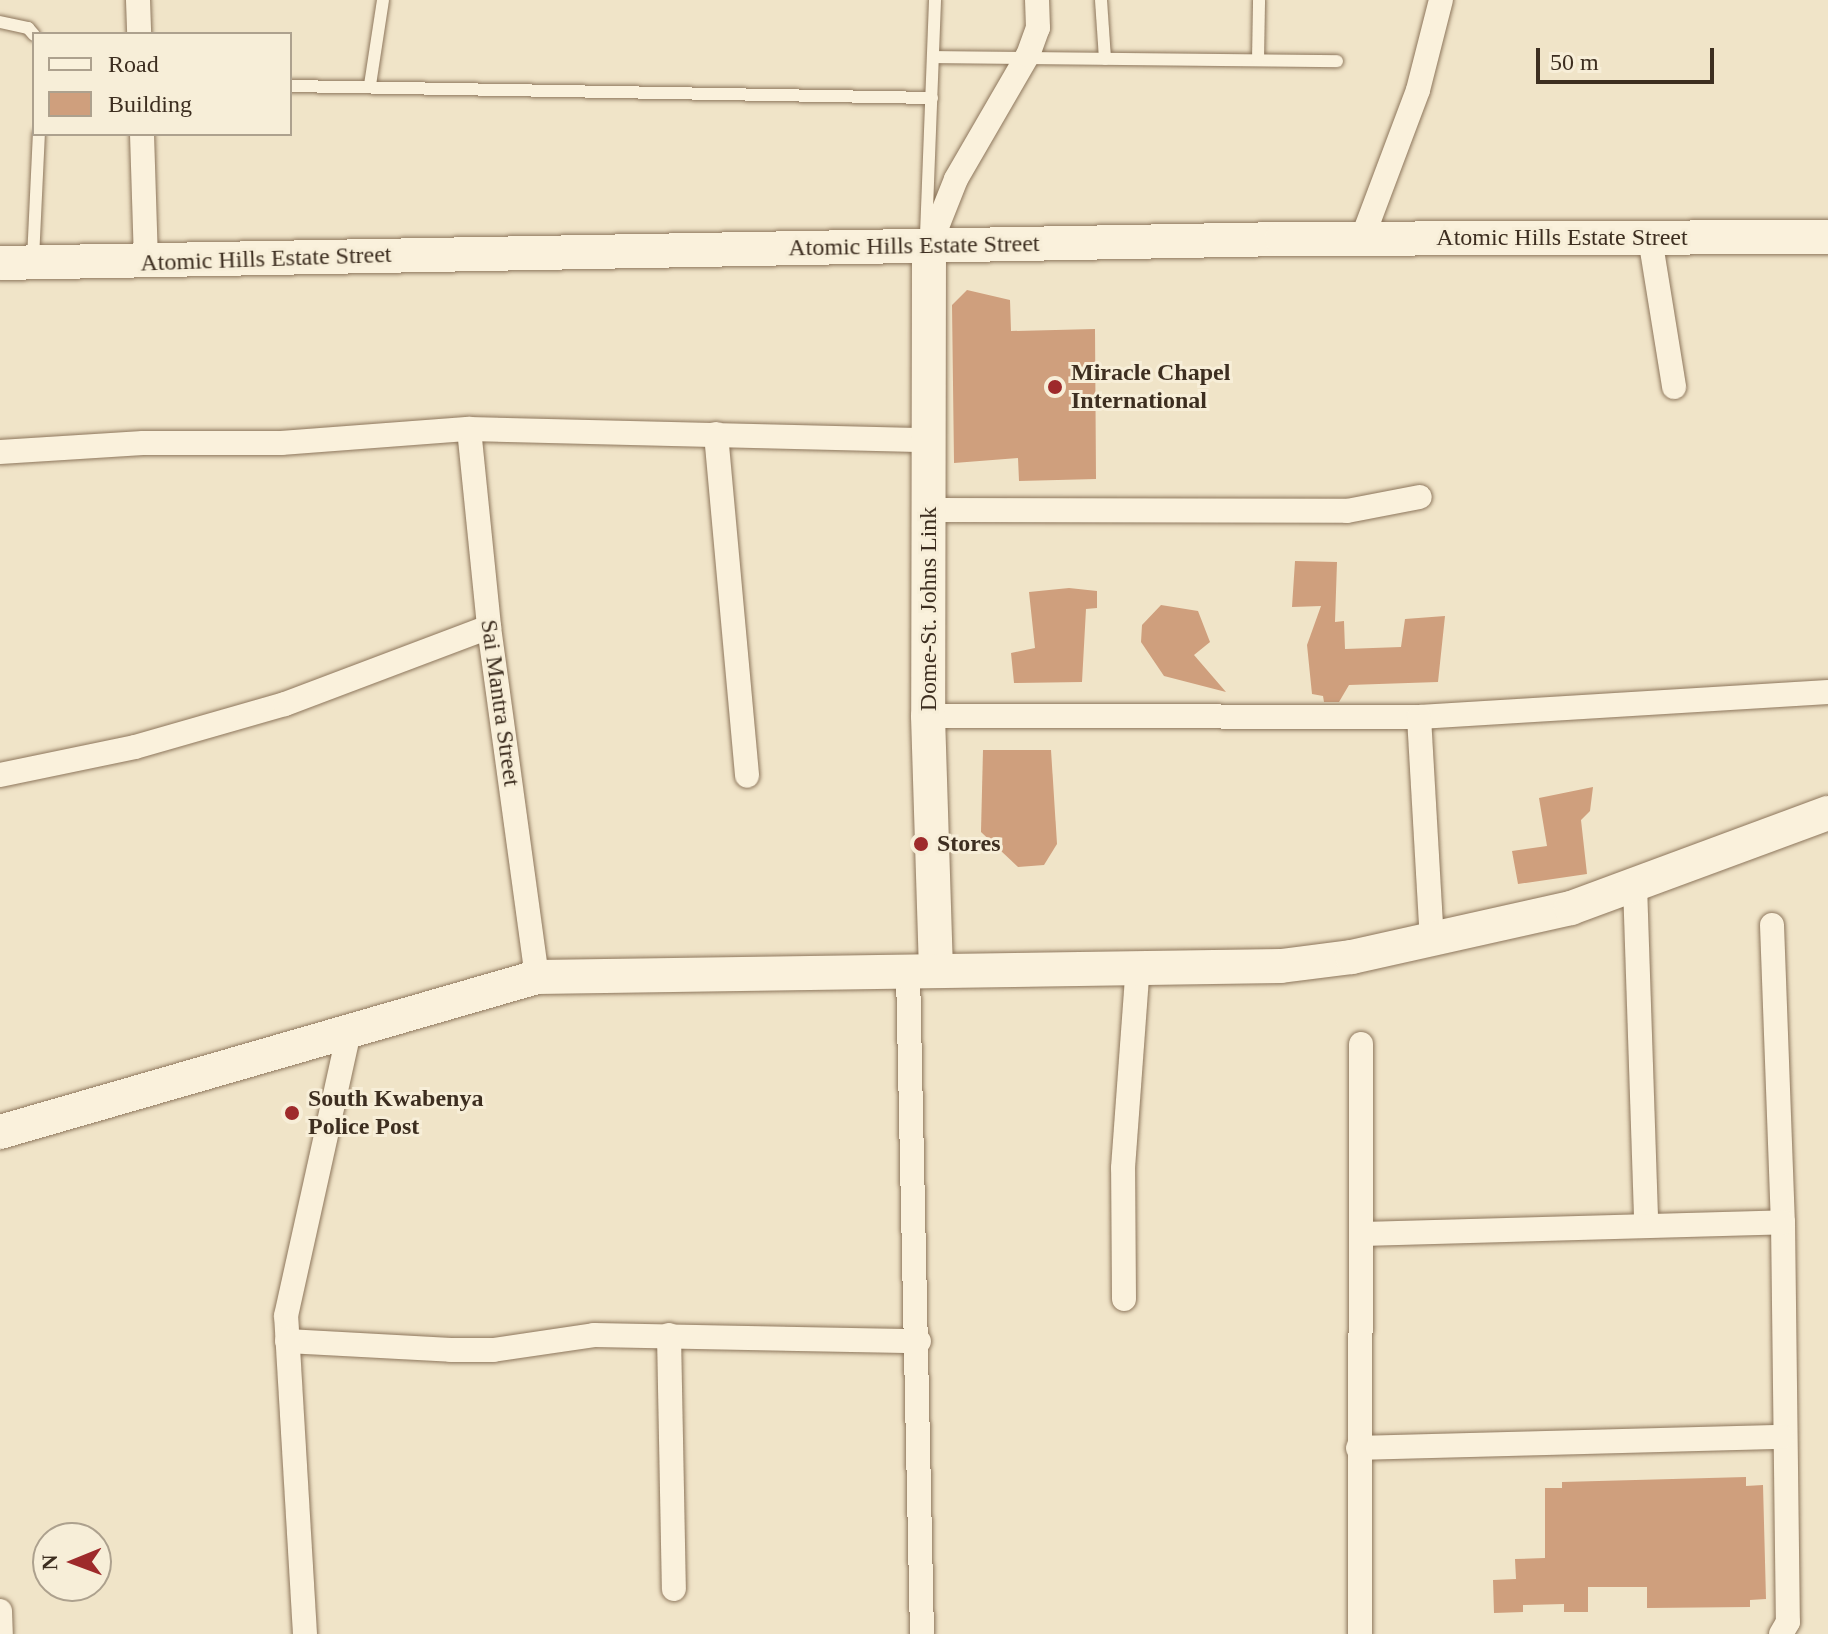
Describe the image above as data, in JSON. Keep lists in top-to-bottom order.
{
  "streets": {
    "main road": ["Atomic Hills Estate Street", "Dome-St. Johns Link"],
    "street": ["Sai Mantra Street"]
  },
  "crossings": [
    ["Atomic Hills Estate Street", "Dome-St. Johns Link"]
  ],
  "places": ["Miracle Chapel International", "Stores", "South Kwabenya Police Post"],
  "legend": ["Road", "Building"],
  "scale_bar": "50 m",
  "north": "left"
}
